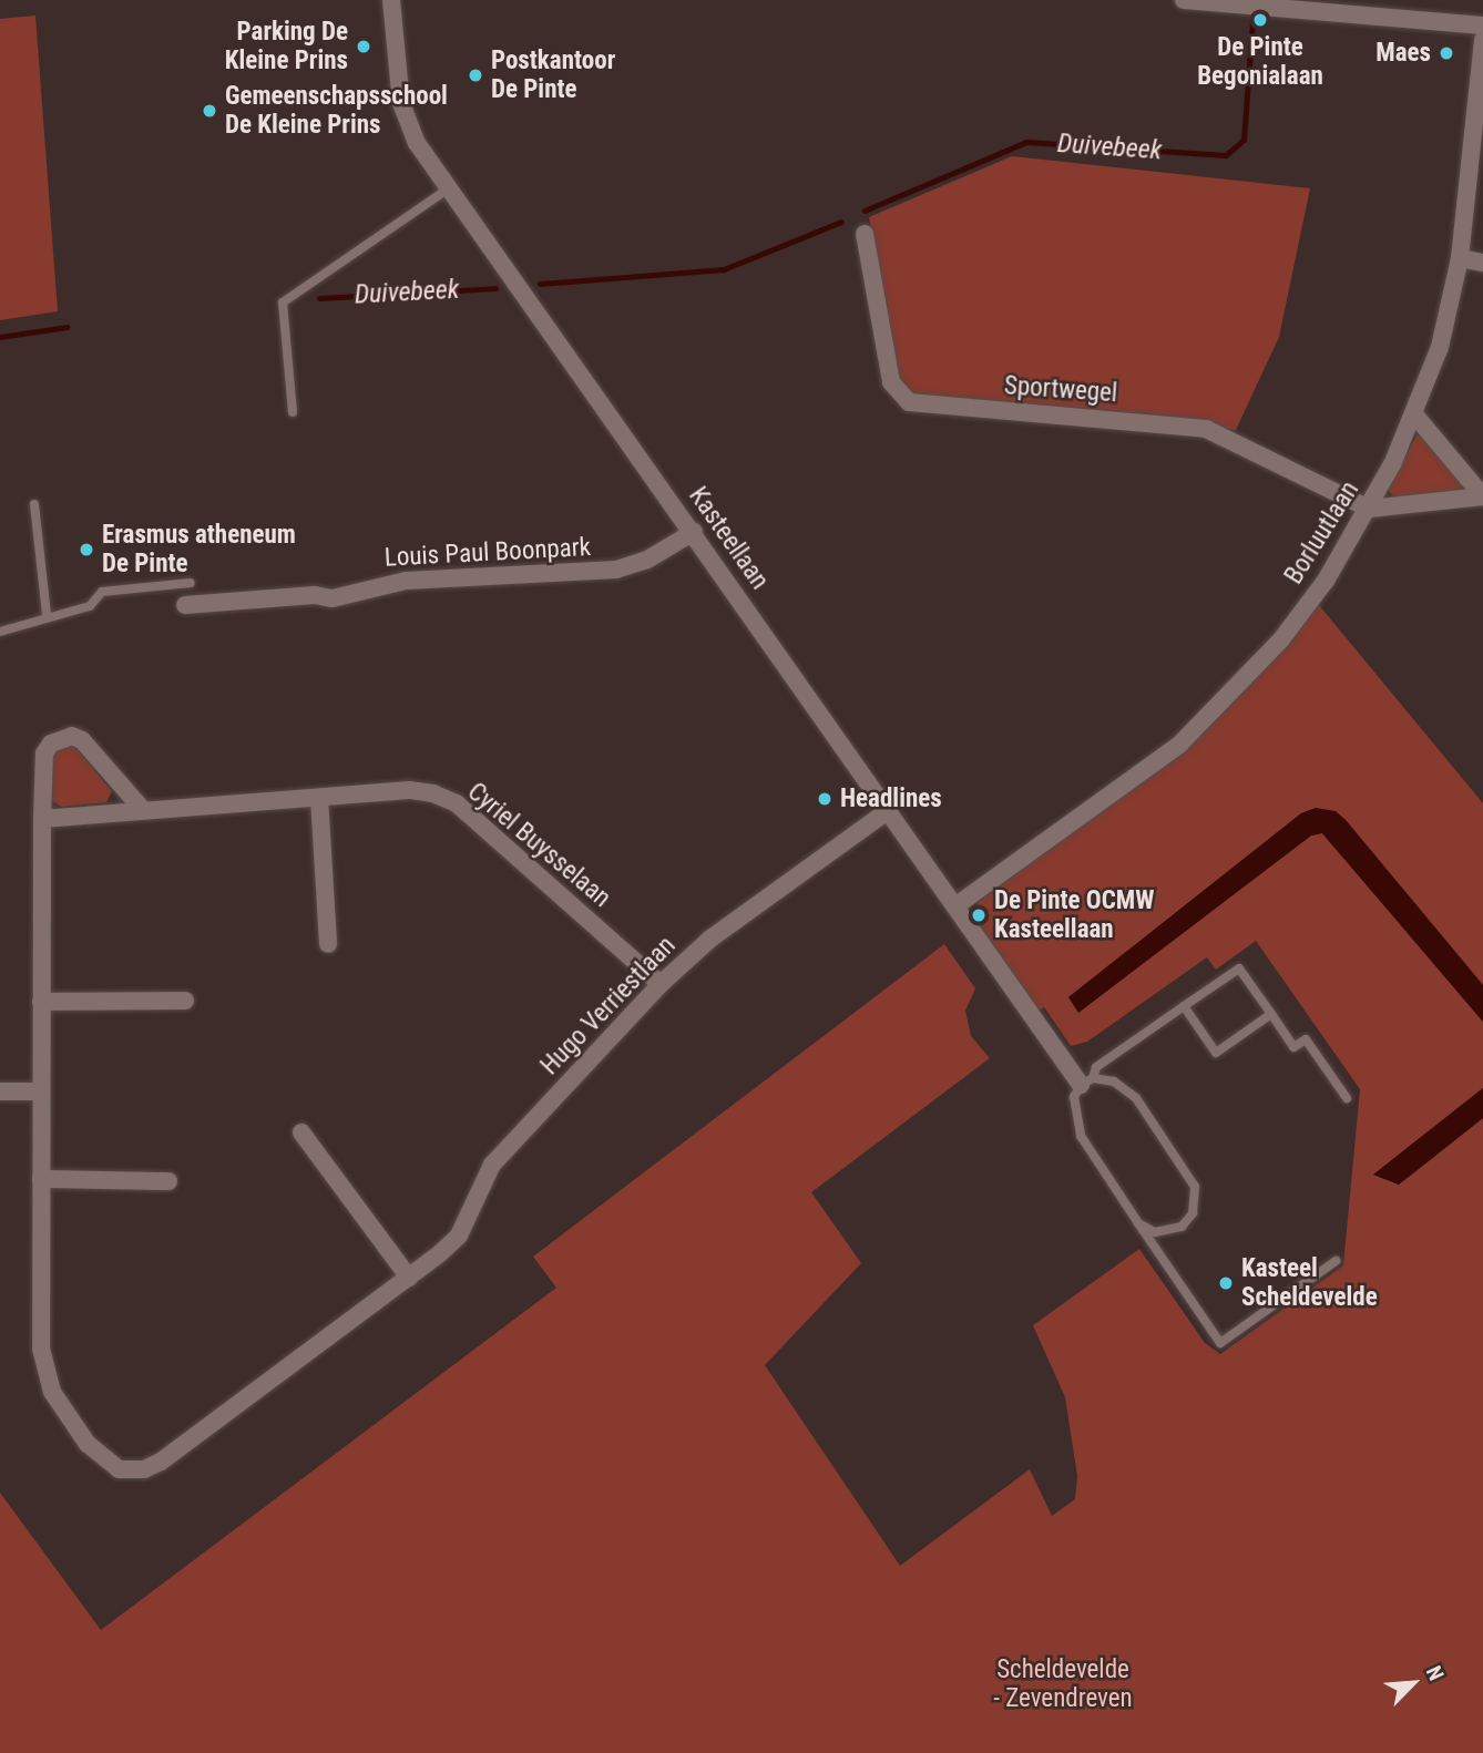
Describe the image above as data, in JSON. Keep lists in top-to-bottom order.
{
  "streets": {
    "street": [
      "Sportwegel",
      "Borluutlaan",
      "Kasteellaan",
      "Louis Paul Boonpark",
      "Cyriel Buysselaan",
      "Hugo Verriestlaan"
    ]
  },
  "crossings": [
    ["Sportwegel", "Borluutlaan"],
    ["Borluutlaan", "Kasteellaan"],
    ["Kasteellaan", "Louis Paul Boonpark"],
    ["Kasteellaan", "Hugo Verriestlaan"],
    ["Cyriel Buysselaan", "Hugo Verriestlaan"]
  ],
  "water": ["Duivebeek"],
  "parks": ["Scheldevelde - Zevendreven"],
  "places": [
    "De Pinte Begonialaan",
    "Parking De Kleine Prins",
    "Maes",
    "Postkantoor De Pinte",
    "Gemeenschapsschool De Kleine Prins",
    "Erasmus atheneum De Pinte",
    "Headlines",
    "De Pinte OCMW Kasteellaan",
    "Kasteel Scheldevelde"
  ],
  "north": "top right"
}
